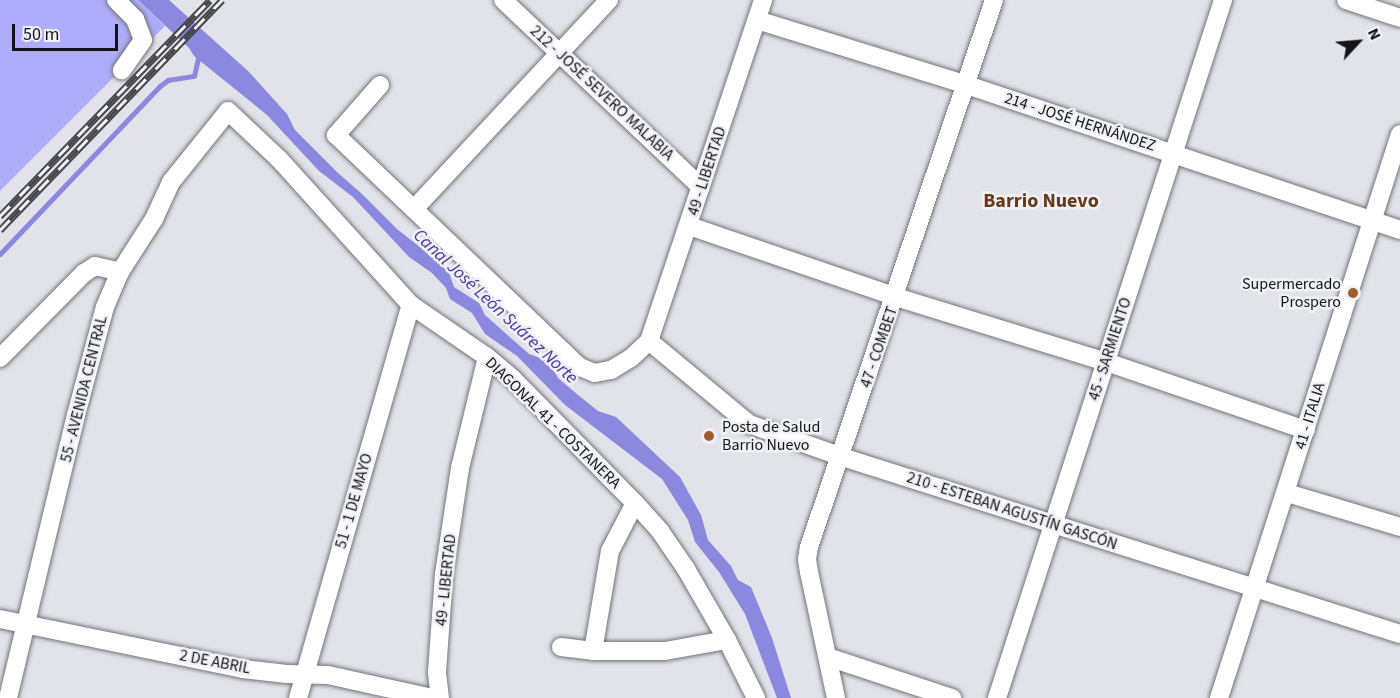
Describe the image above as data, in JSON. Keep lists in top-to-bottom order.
{
  "streets": {
    "street": [
      "212 - JOSÉ SEVERO MALABIA",
      "214 - JOSÉ HERNÁNDEZ",
      "49 - LIBERTAD",
      "47 - COMBET",
      "45 - SARMIENTO",
      "55 - AVENIDA CENTRAL",
      "41 - ITALIA",
      "DIAGONAL 41 - COSTANERA",
      "51 - 1 DE MAYO",
      "210 - ESTEBAN AGUSTÍN GASCÓN",
      "2 DE ABRIL"
    ]
  },
  "crossings": [
    ["212 - JOSÉ SEVERO MALABIA", "49 - LIBERTAD"],
    ["214 - JOSÉ HERNÁNDEZ", "49 - LIBERTAD"],
    ["214 - JOSÉ HERNÁNDEZ", "47 - COMBET"],
    ["214 - JOSÉ HERNÁNDEZ", "45 - SARMIENTO"],
    ["214 - JOSÉ HERNÁNDEZ", "41 - ITALIA"],
    ["49 - LIBERTAD", "DIAGONAL 41 - COSTANERA"],
    ["49 - LIBERTAD", "210 - ESTEBAN AGUSTÍN GASCÓN"],
    ["47 - COMBET", "210 - ESTEBAN AGUSTÍN GASCÓN"],
    ["45 - SARMIENTO", "210 - ESTEBAN AGUSTÍN GASCÓN"],
    ["55 - AVENIDA CENTRAL", "DIAGONAL 41 - COSTANERA"],
    ["55 - AVENIDA CENTRAL", "2 DE ABRIL"],
    ["41 - ITALIA", "210 - ESTEBAN AGUSTÍN GASCÓN"],
    ["DIAGONAL 41 - COSTANERA", "51 - 1 DE MAYO"],
    ["51 - 1 DE MAYO", "2 DE ABRIL"]
  ],
  "districts": ["Barrio Nuevo"],
  "water": ["Canal José León Suárez Norte"],
  "places": ["Supermercado Prospero", "Posta de Salud Barrio Nuevo"],
  "scale_bar": "50 m",
  "north": "top right"
}
